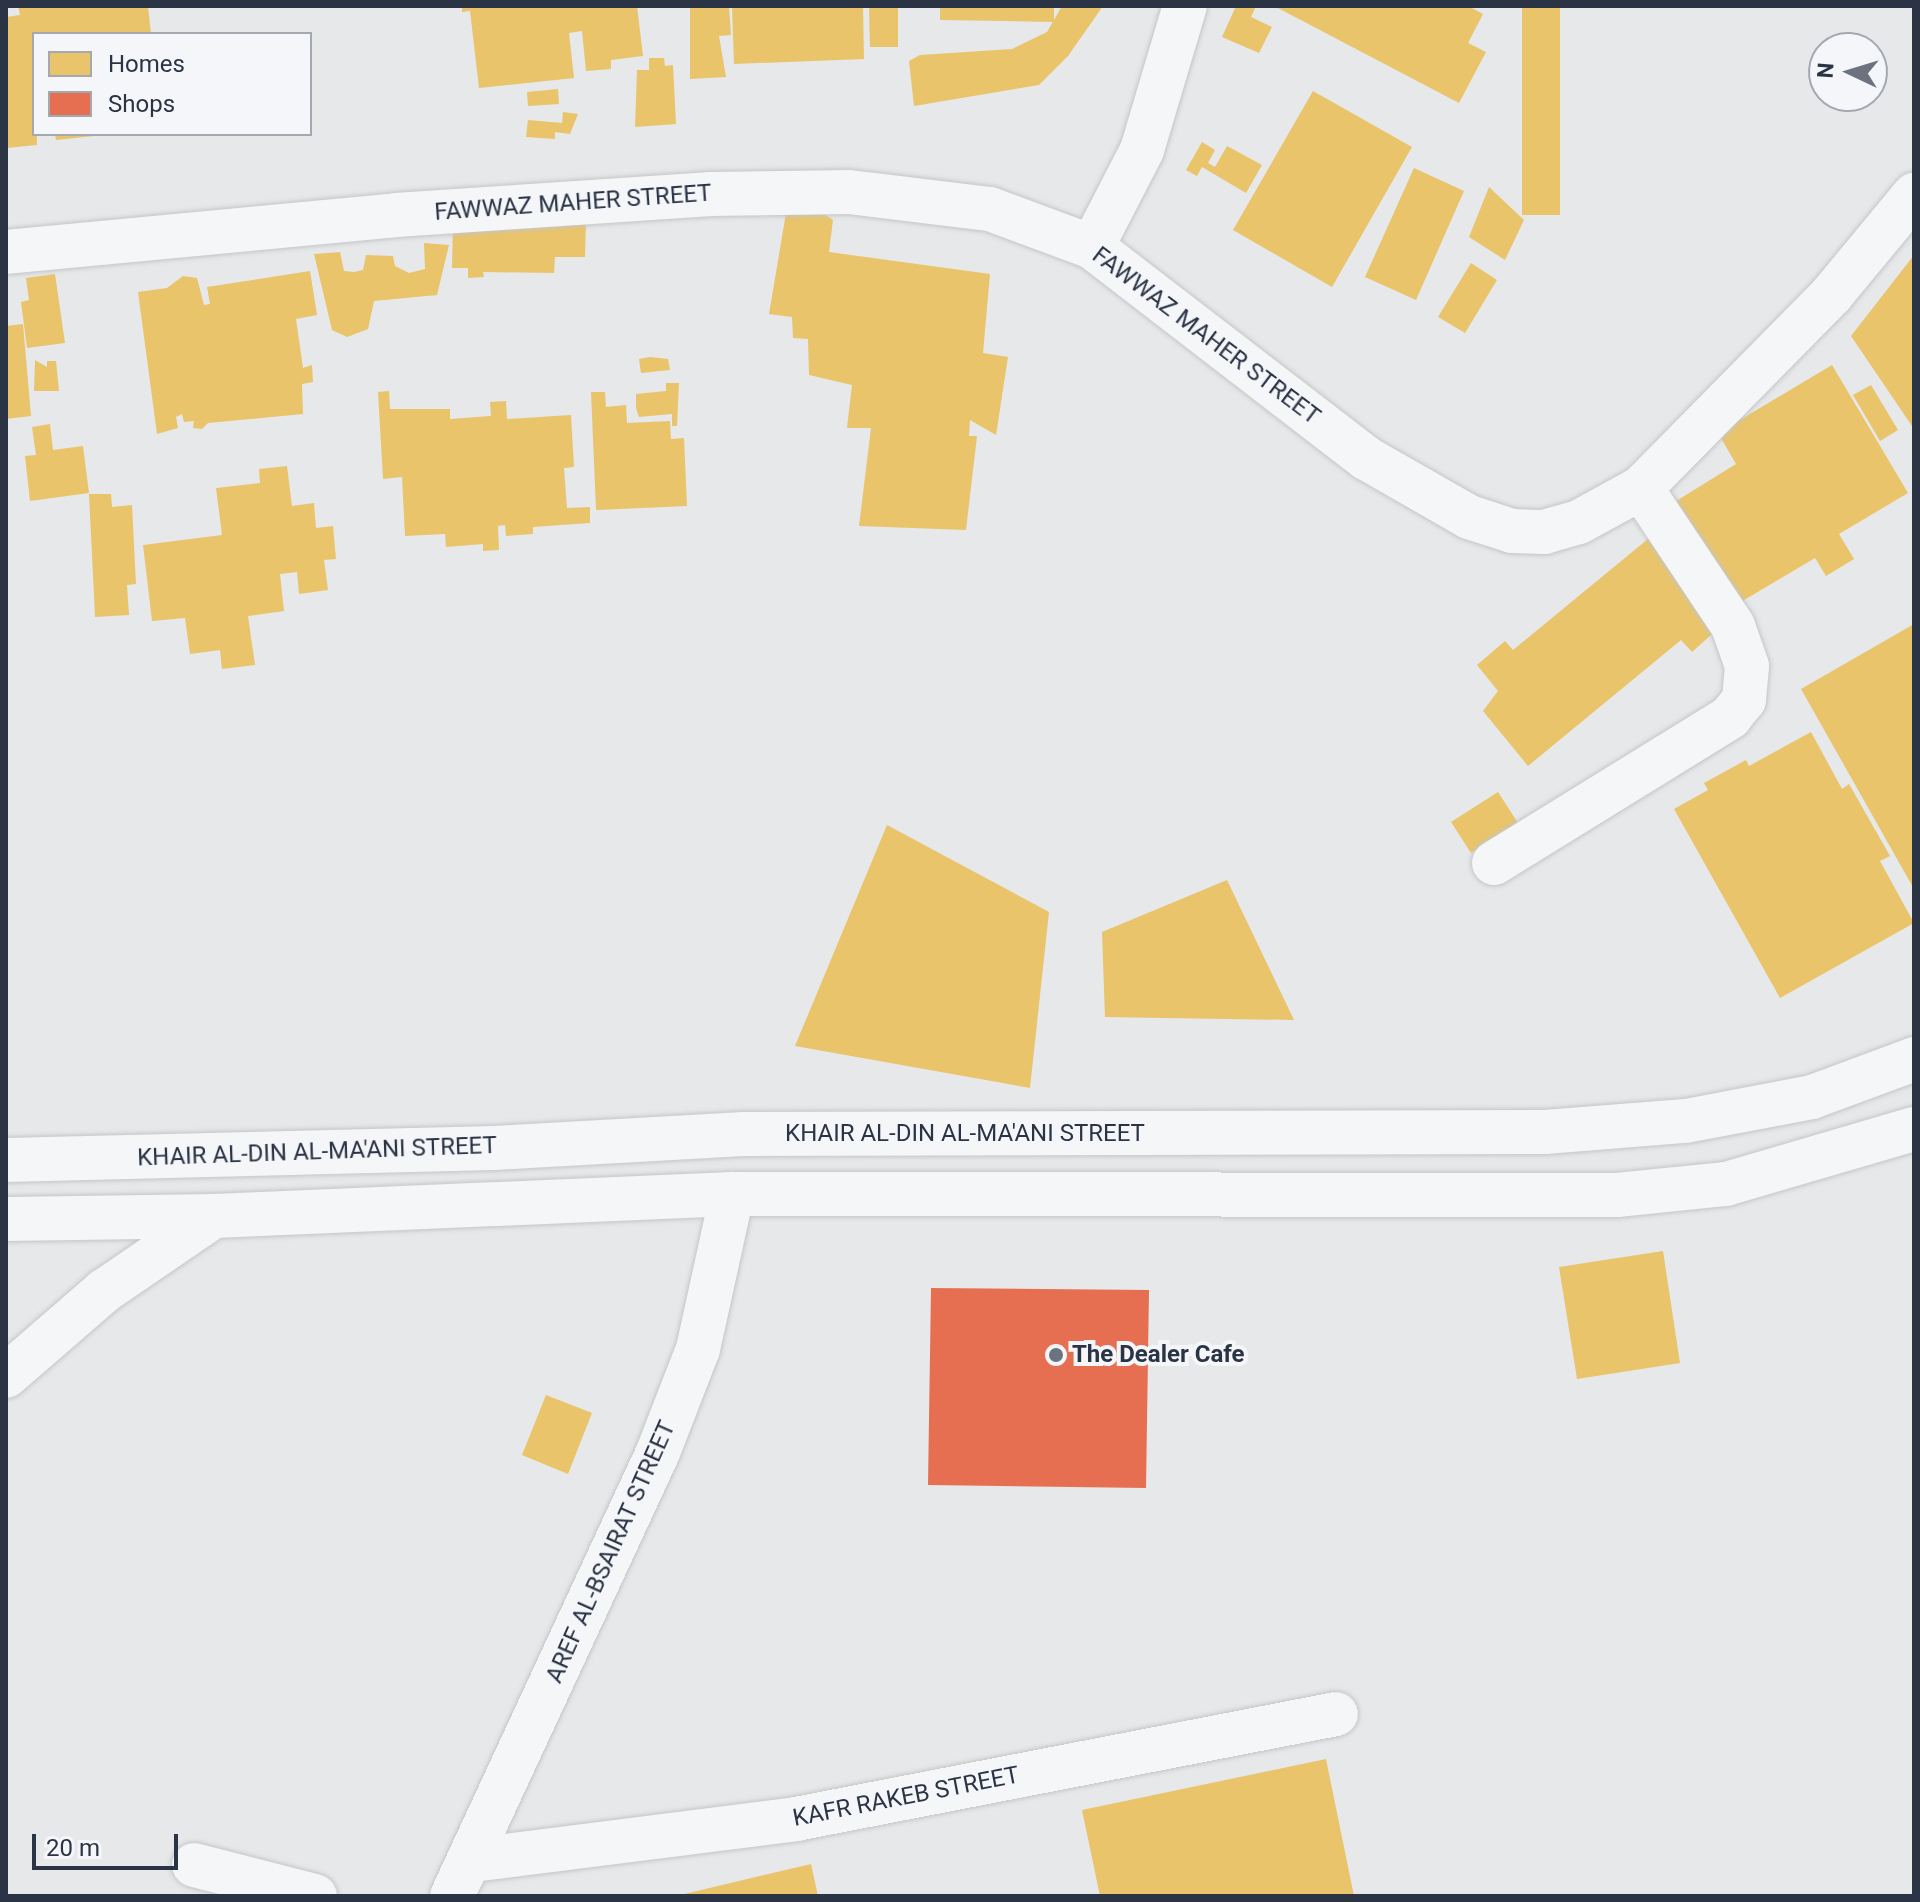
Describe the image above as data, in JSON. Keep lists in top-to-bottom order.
{
  "streets": {
    "street": [
      "FAWWAZ MAHER STREET",
      "KHAIR AL-DIN AL-MA'ANI STREET",
      "AREF AL-BSAIRAT STREET",
      "KAFR RAKEB STREET"
    ]
  },
  "crossings": [
    ["AREF AL-BSAIRAT STREET", "KAFR RAKEB STREET"]
  ],
  "places": ["The Dealer Cafe"],
  "legend": ["Homes", "Shops"],
  "scale_bar": "20 m",
  "north": "left"
}
